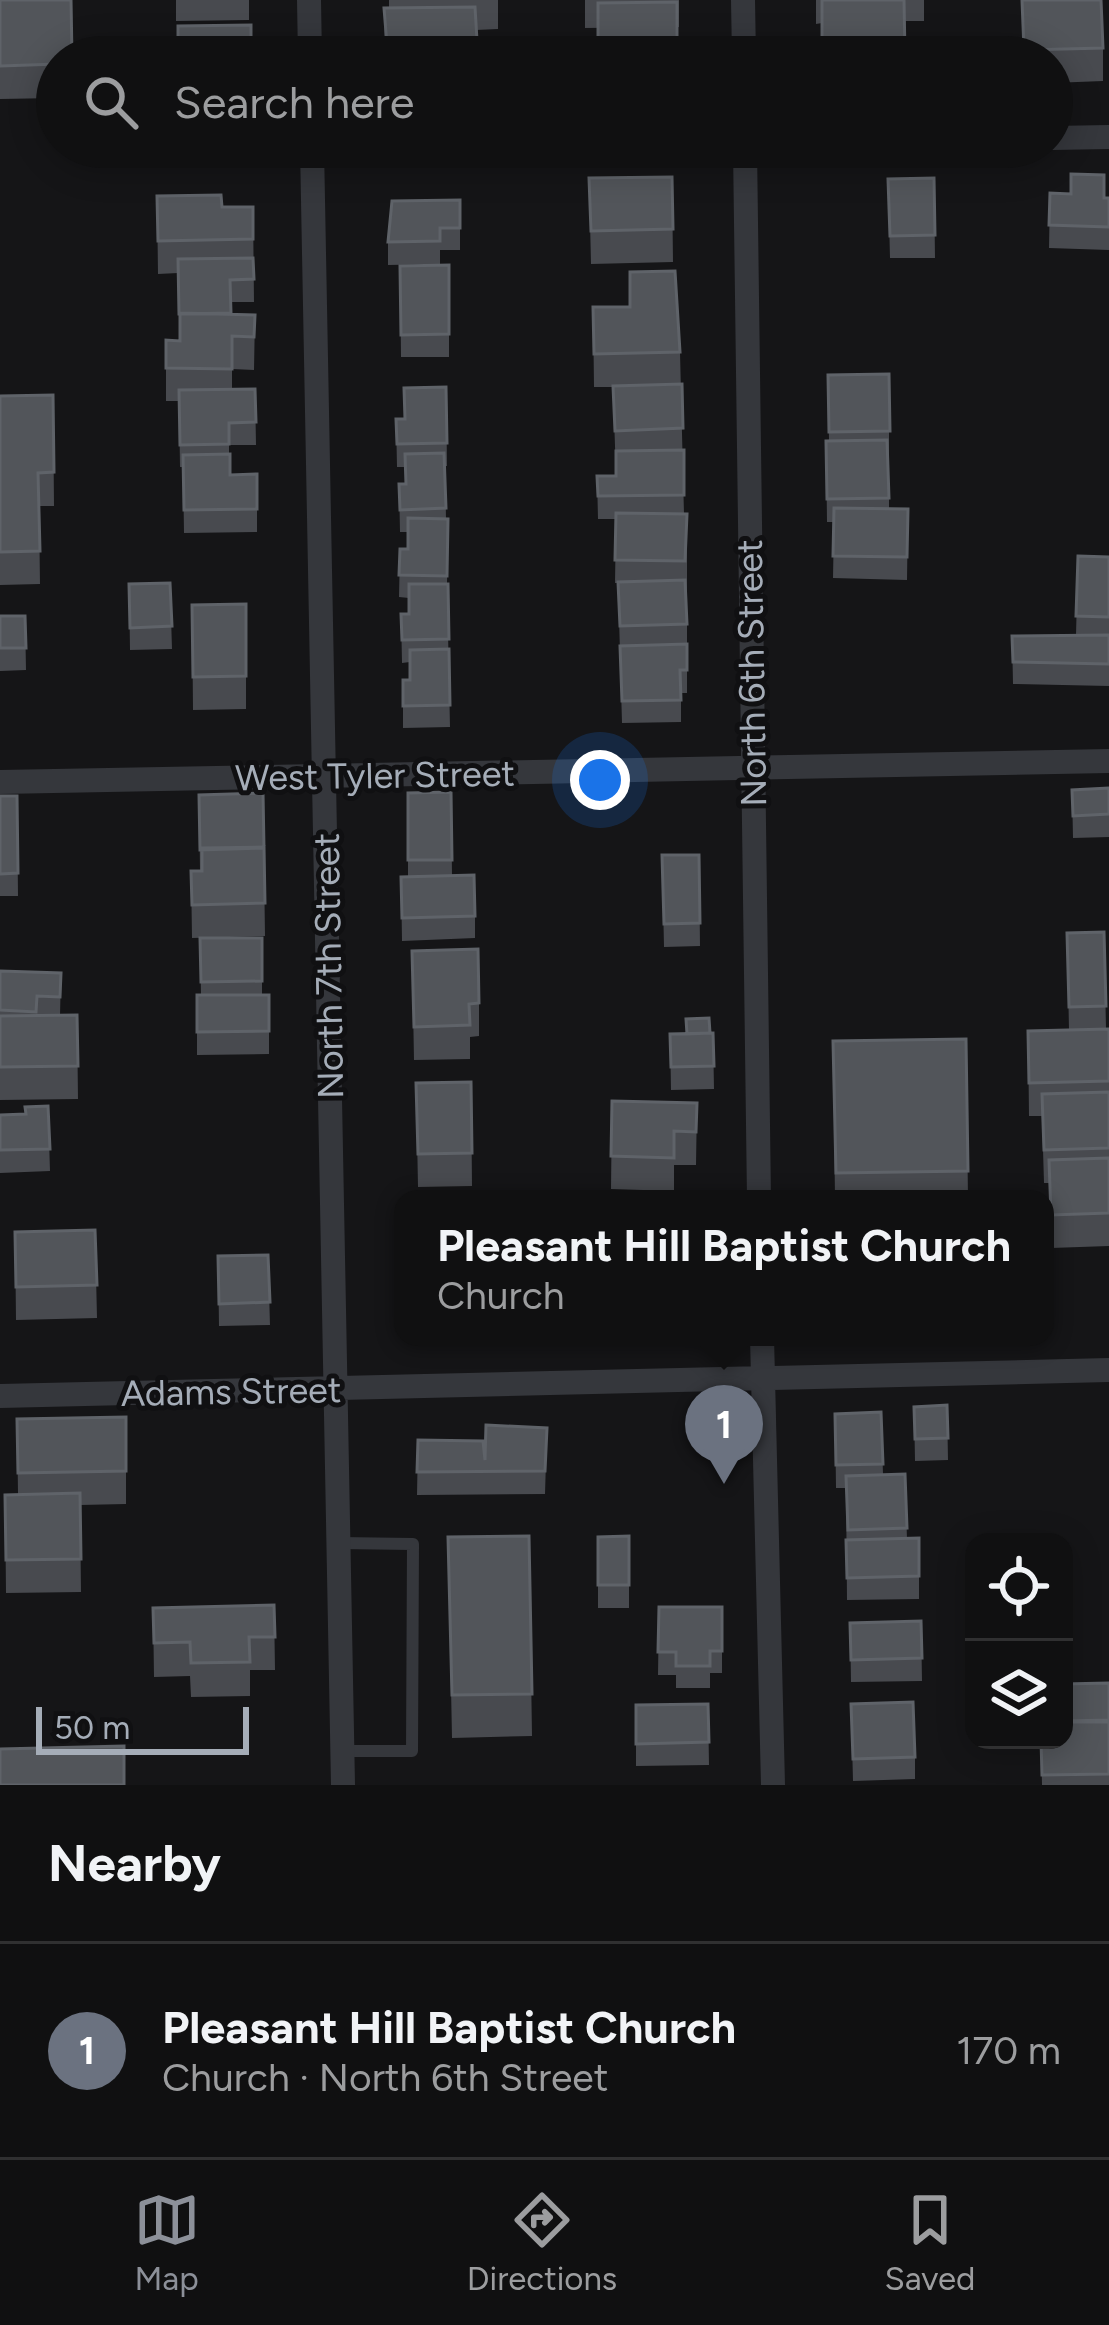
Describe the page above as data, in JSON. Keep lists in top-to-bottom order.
{
  "streets": {
    "street": [
      "North 6th Street",
      "West Tyler Street",
      "North 7th Street",
      "Adams Street"
    ]
  },
  "crossings": [
    ["North 6th Street", "West Tyler Street"],
    ["West Tyler Street", "North 7th Street"],
    ["North 7th Street", "Adams Street"]
  ],
  "scale_bar": "50 m",
  "page": {
    "search": "Search here",
    "popup": ["Pleasant Hill Baptist Church", "Church"],
    "pins": "1",
    "scale": "50 m",
    "heading": "Nearby",
    "list": [
      {
        "mark": "1",
        "name": "Pleasant Hill Baptist Church",
        "note": "Church · North 6th Street",
        "value": "170 m"
      }
    ],
    "nav": ["Map", "Directions", "Saved"]
  }
}
